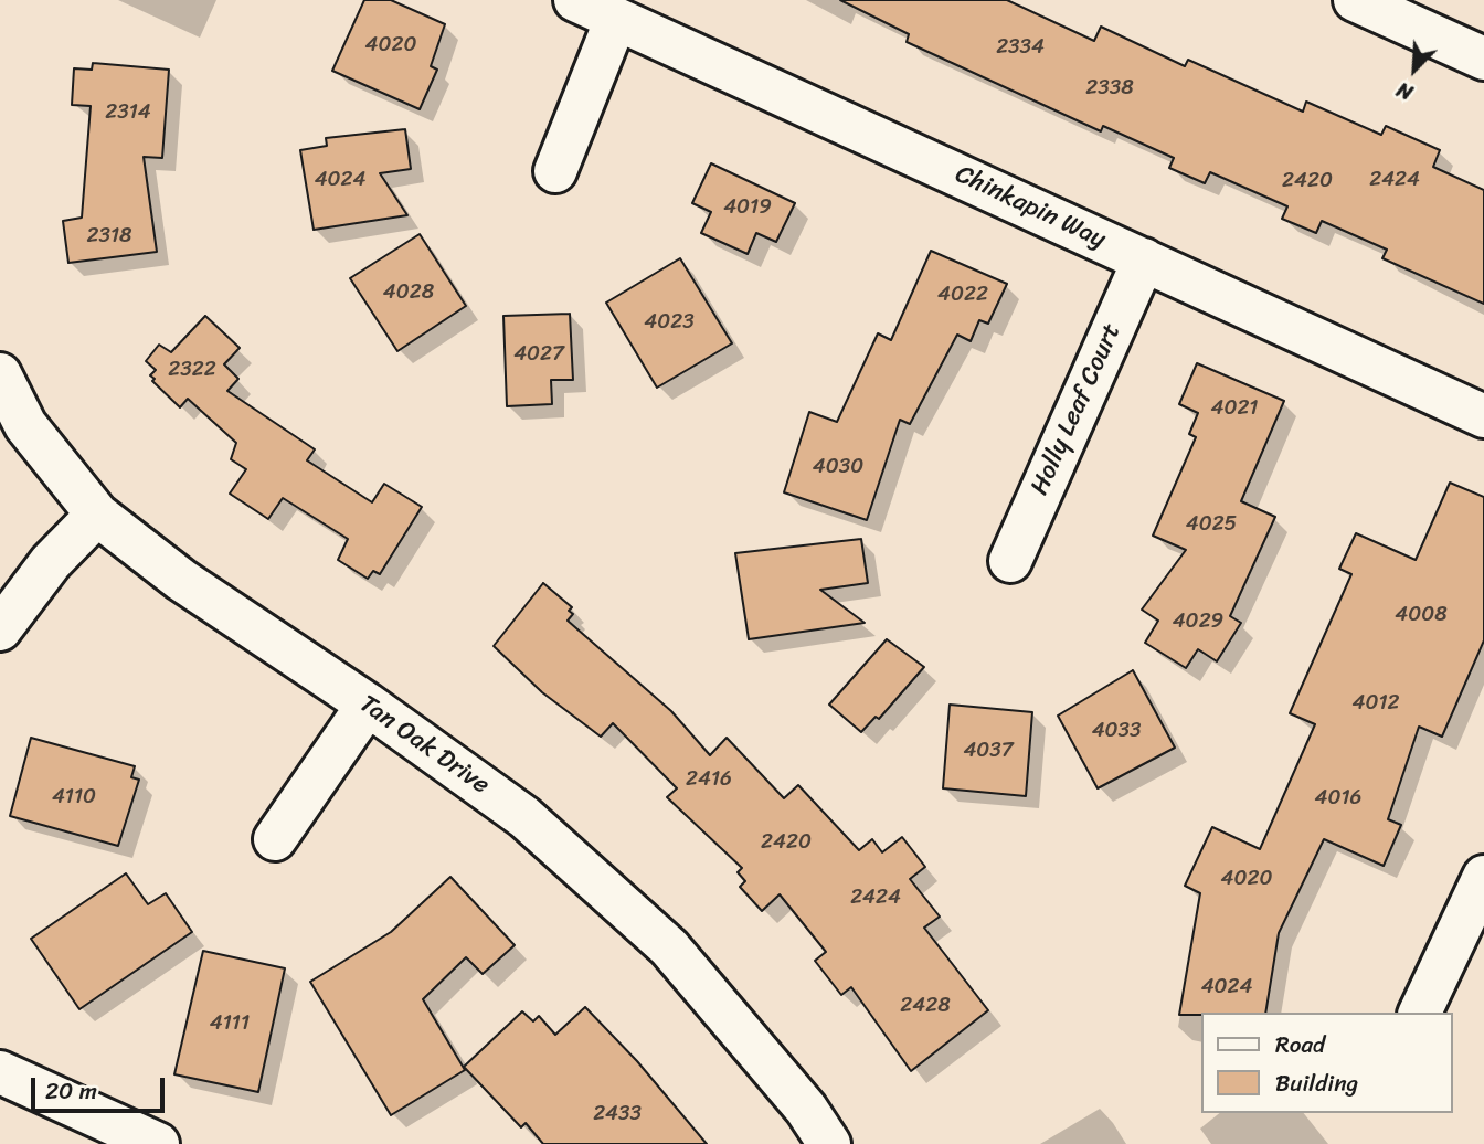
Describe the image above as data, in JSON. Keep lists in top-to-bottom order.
{
  "streets": {
    "street": ["Chinkapin Way", "Holly Leaf Court", "Tan Oak Drive"]
  },
  "crossings": [
    ["Chinkapin Way", "Holly Leaf Court"]
  ],
  "house_numbers": [
    "4020",
    "2334",
    "2338",
    "2314",
    "4024",
    "2424",
    "2420",
    "4019",
    "2318",
    "4028",
    "4022",
    "4023",
    "4027",
    "2322",
    "4021",
    "4030",
    "4025",
    "4008",
    "4029",
    "4012",
    "4033",
    "4037",
    "2416",
    "4110",
    "4016",
    "2420",
    "4020",
    "2424",
    "4024",
    "2428",
    "4111",
    "2433"
  ],
  "legend": ["Road", "Building"],
  "scale_bar": "20 m",
  "north": "bottom left"
}
